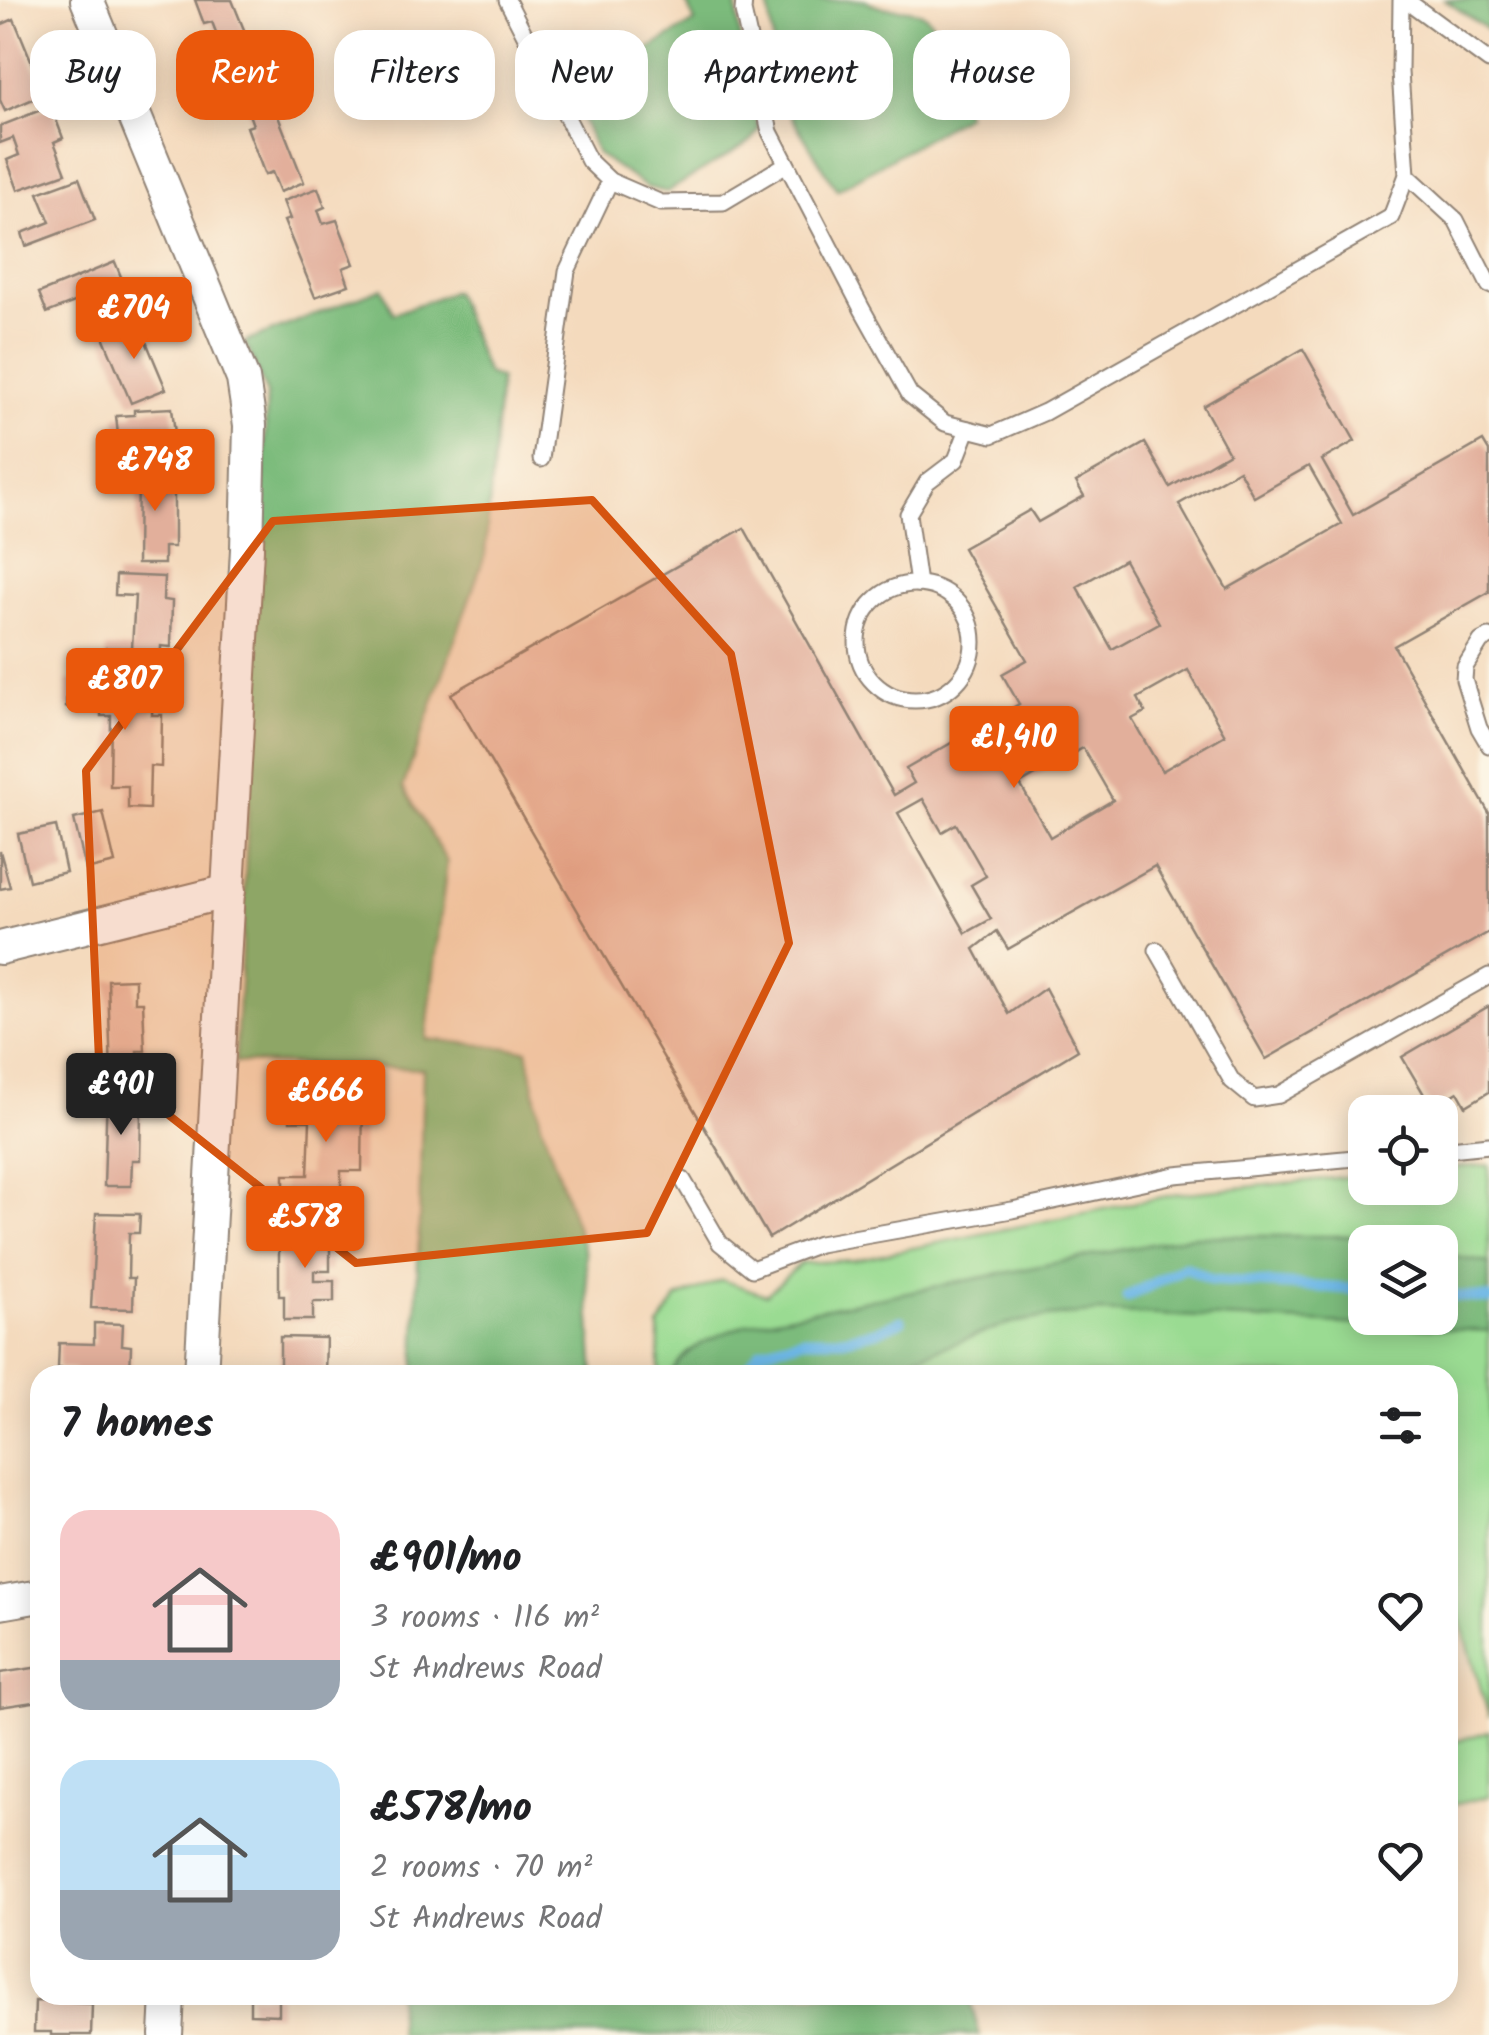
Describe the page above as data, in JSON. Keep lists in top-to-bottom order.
{
  "page": {
    "chip": [
      "Buy",
      "Rent",
      "Filters",
      "New",
      "Apartment",
      "House"
    ],
    "price": [
      "£704",
      "£748",
      "£807",
      "£1,410",
      "£901",
      "£666",
      "£578"
    ],
    "heading": "7 homes",
    "list": [
      {
        "name": "£901/mo",
        "note": "3 rooms · 116 m² · St Andrews Road"
      },
      {
        "name": "£578/mo",
        "note": "2 rooms · 70 m² · St Andrews Road"
      }
    ]
  }
}
